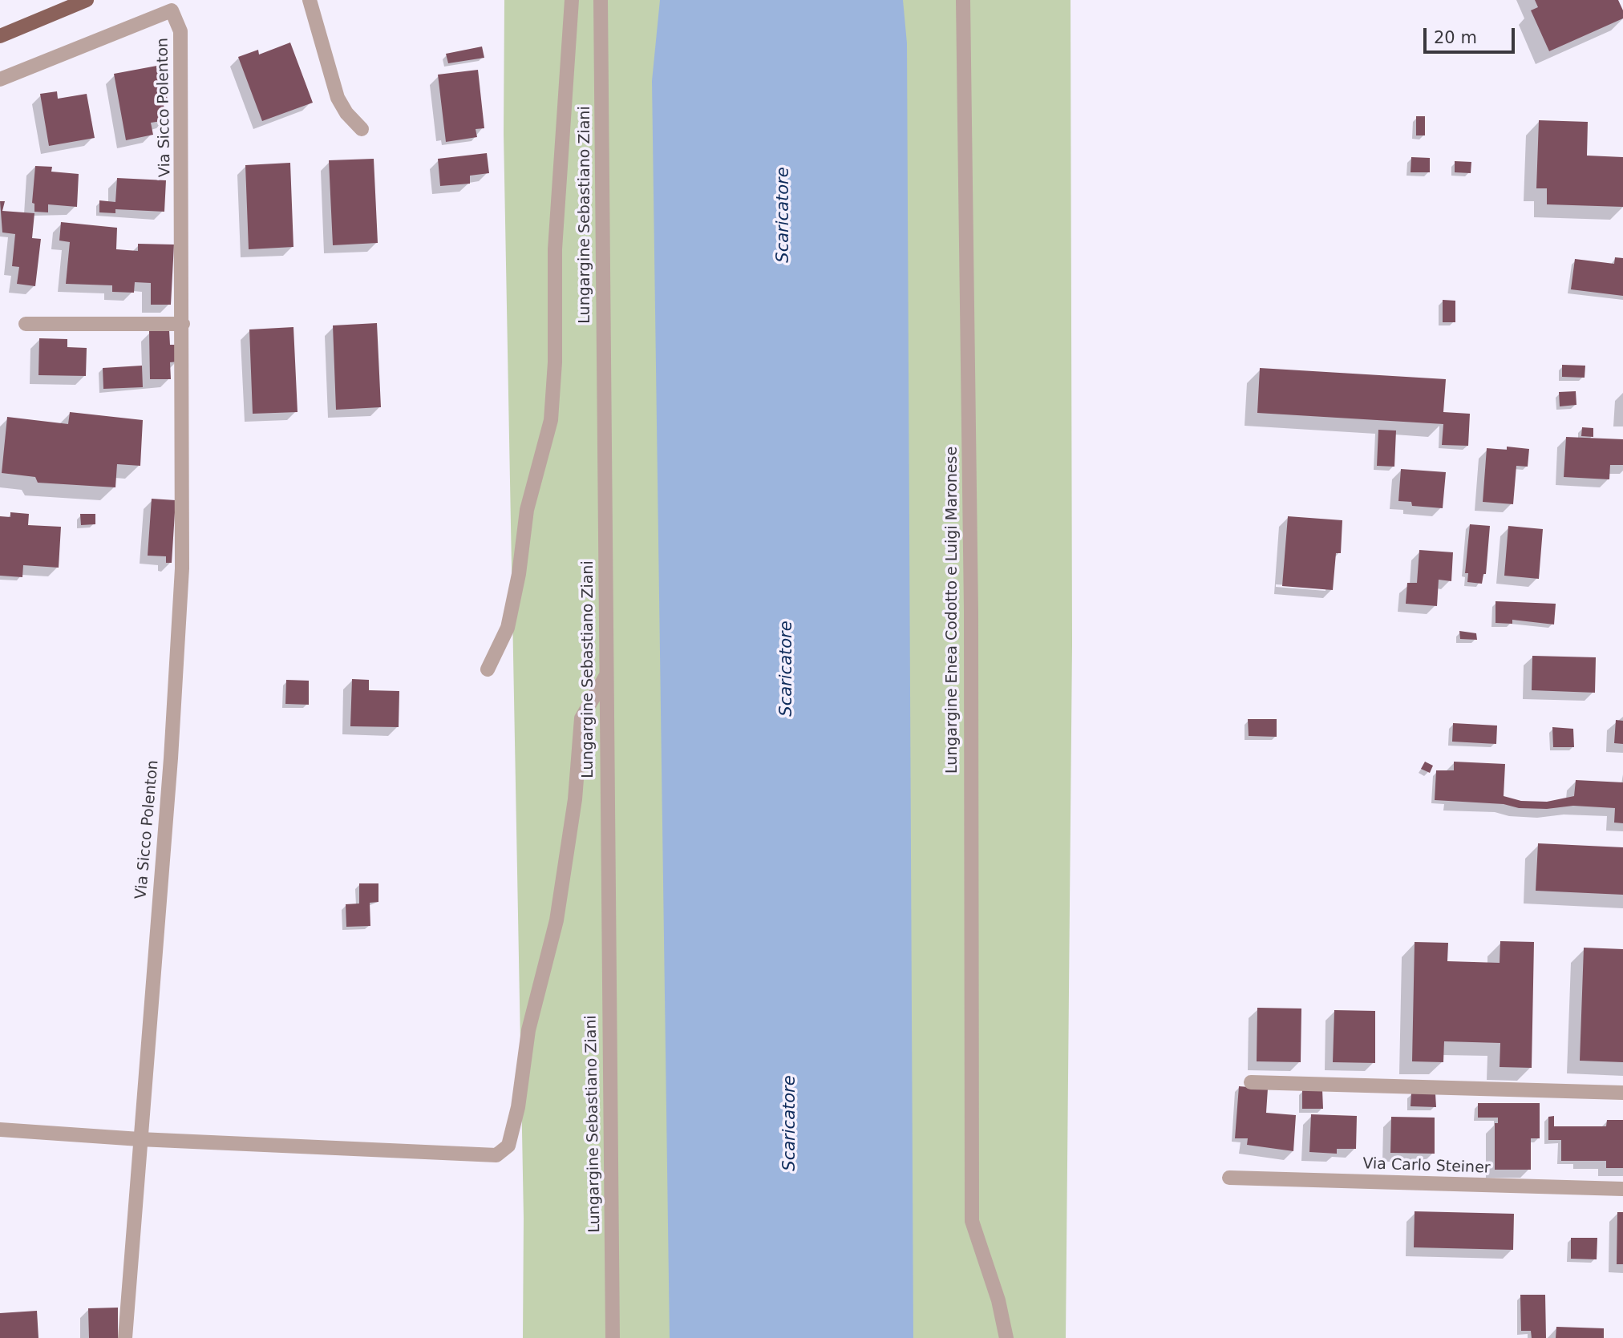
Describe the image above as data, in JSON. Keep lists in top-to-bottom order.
{
  "streets": {
    "street": [
      "Via Sicco Polenton",
      "Lungargine Sebastiano Ziani",
      "Lungargine Enea Codotto e Luigi Maronese",
      "Via Carlo Steiner"
    ]
  },
  "water": ["Scaricatore"],
  "scale_bar": "20 m"
}
